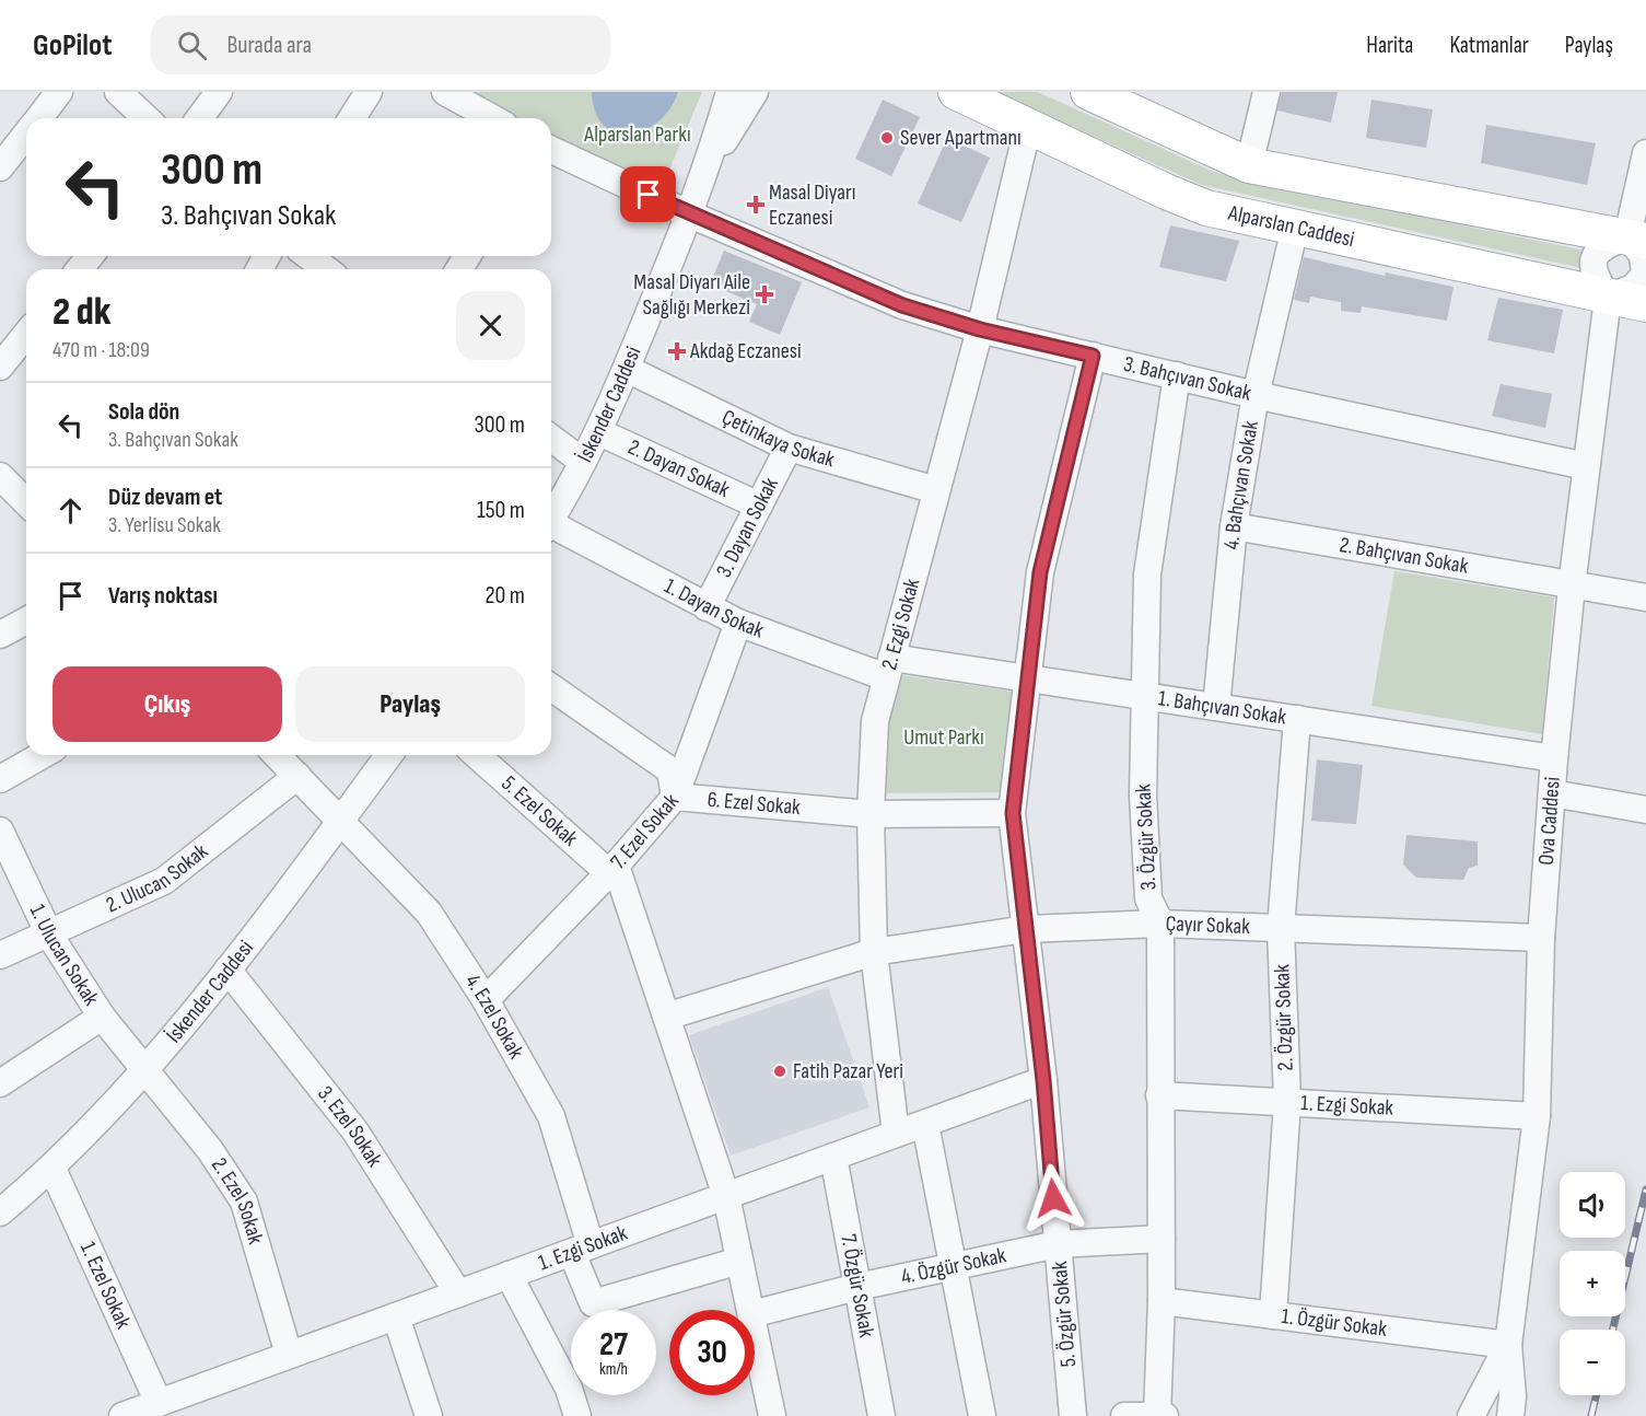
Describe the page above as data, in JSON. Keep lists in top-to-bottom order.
{
  "streets": {
    "main road": ["Alparslan Caddesi"],
    "street": [
      "3. Bahçıvan Sokak",
      "İskender Caddesi",
      "Çetinkaya Sokak",
      "2. Dayan Sokak",
      "4. Bahçıvan Sokak",
      "3. Dayan Sokak",
      "2. Bahçıvan Sokak",
      "1. Dayan Sokak",
      "2. Ezgi Sokak",
      "1. Bahçıvan Sokak",
      "6. Ezel Sokak",
      "5. Ezel Sokak",
      "Ova Caddesi",
      "7. Ezel Sokak",
      "3. Özgür Sokak",
      "2. Ulucan Sokak",
      "Çayır Sokak",
      "1. Ulucan Sokak",
      "4. Ezel Sokak",
      "2. Özgür Sokak",
      "1. Ezgi Sokak",
      "3. Ezel Sokak",
      "2. Ezel Sokak",
      "4. Özgür Sokak",
      "1. Ezel Sokak",
      "7. Özgür Sokak",
      "5. Özgür Sokak",
      "1. Özgür Sokak"
    ]
  },
  "crossings": [
    ["Alparslan Caddesi", "4. Bahçıvan Sokak"],
    ["Alparslan Caddesi", "2. Ezgi Sokak"],
    ["Alparslan Caddesi", "Ova Caddesi"],
    ["3. Bahçıvan Sokak", "İskender Caddesi"],
    ["3. Bahçıvan Sokak", "4. Bahçıvan Sokak"],
    ["3. Bahçıvan Sokak", "2. Ezgi Sokak"],
    ["3. Bahçıvan Sokak", "Ova Caddesi"],
    ["3. Bahçıvan Sokak", "3. Özgür Sokak"],
    ["3. Bahçıvan Sokak", "5. Özgür Sokak"],
    ["İskender Caddesi", "Çetinkaya Sokak"],
    ["İskender Caddesi", "2. Dayan Sokak"],
    ["İskender Caddesi", "1. Ulucan Sokak"],
    ["İskender Caddesi", "4. Ezel Sokak"],
    ["İskender Caddesi", "3. Ezel Sokak"],
    ["İskender Caddesi", "2. Ezel Sokak"],
    ["İskender Caddesi", "1. Ezel Sokak"],
    ["Çetinkaya Sokak", "3. Dayan Sokak"],
    ["Çetinkaya Sokak", "2. Ezgi Sokak"],
    ["2. Dayan Sokak", "3. Dayan Sokak"],
    ["4. Bahçıvan Sokak", "2. Bahçıvan Sokak"],
    ["4. Bahçıvan Sokak", "1. Bahçıvan Sokak"],
    ["3. Dayan Sokak", "1. Dayan Sokak"],
    ["2. Bahçıvan Sokak", "Ova Caddesi"],
    ["1. Dayan Sokak", "2. Ezgi Sokak"],
    ["1. Dayan Sokak", "1. Bahçıvan Sokak"],
    ["1. Dayan Sokak", "7. Ezel Sokak"],
    ["2. Ezgi Sokak", "1. Bahçıvan Sokak"],
    ["2. Ezgi Sokak", "6. Ezel Sokak"],
    ["2. Ezgi Sokak", "Çayır Sokak"],
    ["2. Ezgi Sokak", "1. Ezgi Sokak"],
    ["1. Bahçıvan Sokak", "Ova Caddesi"],
    ["1. Bahçıvan Sokak", "3. Özgür Sokak"],
    ["1. Bahçıvan Sokak", "2. Özgür Sokak"],
    ["1. Bahçıvan Sokak", "5. Özgür Sokak"],
    ["6. Ezel Sokak", "7. Ezel Sokak"],
    ["6. Ezel Sokak", "5. Özgür Sokak"],
    ["5. Ezel Sokak", "7. Ezel Sokak"],
    ["Ova Caddesi", "Çayır Sokak"],
    ["Ova Caddesi", "1. Ezgi Sokak"],
    ["Ova Caddesi", "1. Özgür Sokak"],
    ["7. Ezel Sokak", "4. Ezel Sokak"],
    ["3. Özgür Sokak", "Çayır Sokak"],
    ["3. Özgür Sokak", "1. Ezgi Sokak"],
    ["3. Özgür Sokak", "4. Özgür Sokak"],
    ["3. Özgür Sokak", "1. Özgür Sokak"],
    ["2. Ulucan Sokak", "1. Ulucan Sokak"],
    ["2. Ulucan Sokak", "4. Ezel Sokak"],
    ["Çayır Sokak", "2. Özgür Sokak"],
    ["Çayır Sokak", "5. Özgür Sokak"],
    ["1. Ulucan Sokak", "2. Ezel Sokak"],
    ["4. Ezel Sokak", "1. Ezgi Sokak"],
    ["2. Özgür Sokak", "1. Ezgi Sokak"],
    ["2. Özgür Sokak", "1. Özgür Sokak"],
    ["1. Ezgi Sokak", "3. Ezel Sokak"],
    ["1. Ezgi Sokak", "2. Ezel Sokak"],
    ["1. Ezgi Sokak", "1. Ezel Sokak"],
    ["1. Ezgi Sokak", "7. Özgür Sokak"],
    ["1. Ezgi Sokak", "5. Özgür Sokak"],
    ["4. Özgür Sokak", "7. Özgür Sokak"],
    ["4. Özgür Sokak", "5. Özgür Sokak"]
  ],
  "parks": ["Alparslan Parkı", "Umut Parkı"],
  "places": {
    "other": ["Sever Apartmanı", "Fatih Pazar Yeri"],
    "health": ["Masal Diyarı Eczanesi", "Masal Diyarı Aile Sağlığı Merkezi", "Akdağ Eczanesi"]
  },
  "page": {
    "header": "GoPilot",
    "search": "Burada ara",
    "nav": ["Harita", "Katmanlar", "Paylaş"],
    "turn": ["300 m", "3. Bahçıvan Sokak"],
    "heading": ["2 dk", "470 m · 18:09"],
    "list": [
      {
        "name": "Sola dön",
        "note": "3. Bahçıvan Sokak",
        "value": "300 m"
      },
      {
        "name": "Düz devam et",
        "note": "3. Yerlisu Sokak",
        "value": "150 m"
      },
      {
        "name": "Varış noktası",
        "value": "20 m"
      }
    ],
    "buttons": ["Çıkış", "Paylaş"],
    "map_buttons": ["+", "−"],
    "speed": "27 km/h",
    "limit": "30"
  }
}
